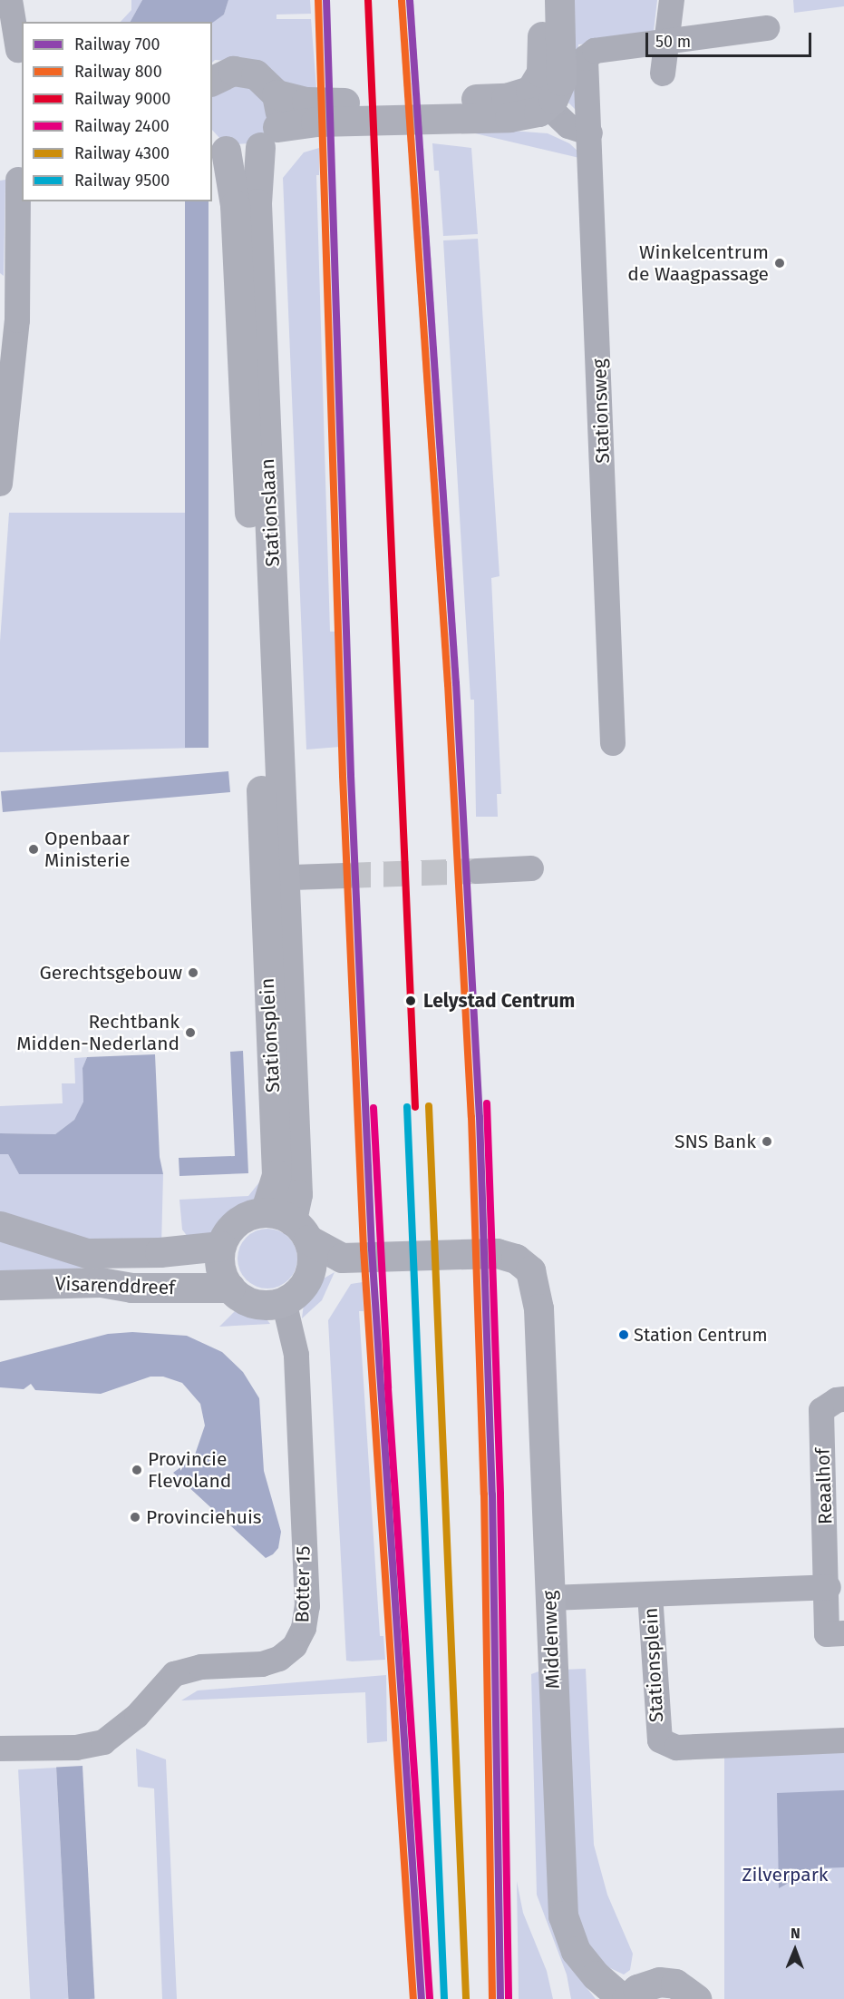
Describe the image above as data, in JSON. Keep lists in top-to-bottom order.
{
  "streets": {
    "main road": [
      "Stationslaan",
      "Stationsplein",
      "Visarenddreef",
      "Middenweg"
    ],
    "street": ["Stationsweg", "Reaalhof", "Botter 15"]
  },
  "crossings": [
    ["Stationslaan", "Stationsplein"],
    ["Stationsplein", "Visarenddreef"],
    ["Stationsplein", "Reaalhof"],
    ["Stationsplein", "Botter 15"],
    ["Stationsplein", "Middenweg"],
    ["Visarenddreef", "Botter 15"]
  ],
  "parks": ["Zilverpark"],
  "places": [
    "Winkelcentrum de Waagpassage",
    "Openbaar Ministerie",
    "Gerechtsgebouw",
    "Lelystad Centrum",
    "Rechtbank Midden-Nederland",
    "SNS Bank",
    "Station Centrum",
    "Provincie Flevoland",
    "Provinciehuis"
  ],
  "lines": [
    "rail line 700",
    "rail line 800",
    "rail line 9000",
    "rail line 2400",
    "rail line 4300",
    "rail line 9500"
  ],
  "legend": [
    "Railway 700",
    "Railway 800",
    "Railway 9000",
    "Railway 2400",
    "Railway 4300",
    "Railway 9500"
  ],
  "scale_bar": "50 m",
  "north": "top"
}
